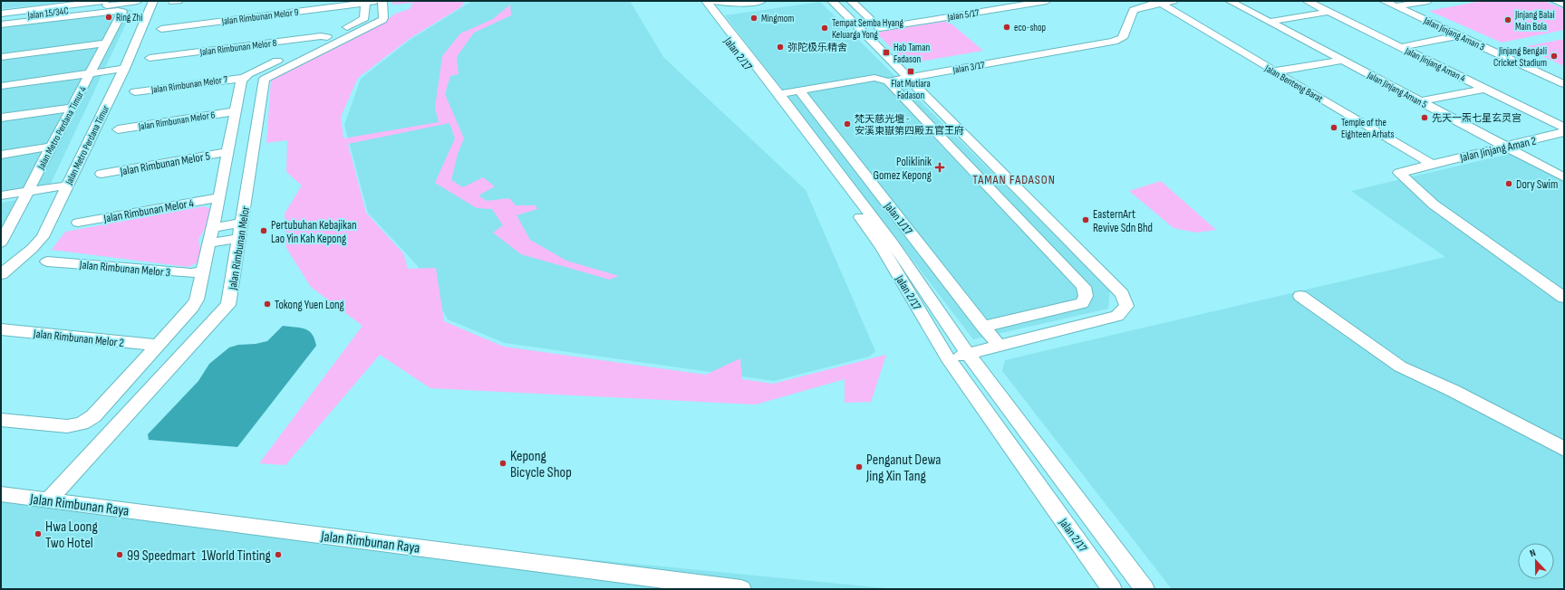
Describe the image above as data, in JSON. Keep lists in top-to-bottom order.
{
  "streets": {
    "street": [
      "Jalan 15/34C",
      "Jalan 5/17",
      "Jalan Rimbunan Melor 9",
      "Jalan Jinjang Aman 3",
      "Jalan Rimbunan Melor 8",
      "Jalan 2/17",
      "Jalan Jinjang Aman 4",
      "Jalan 3/17",
      "Jalan Benteng Barat",
      "Jalan Rimbunan Melor 7",
      "Jalan Jinjang Aman 5",
      "Jalan Rimbunan Melor 6",
      "Jalan Metro Perdana Timur 4",
      "Jalan Metro Perdana Timur",
      "Jalan Jinjang Aman 2",
      "Jalan Rimbunan Melor 5",
      "Jalan Rimbunan Melor 4",
      "Jalan 1/17",
      "Jalan Rimbunan Melor",
      "Jalan Rimbunan Melor 3",
      "Jalan Rimbunan Melor 2",
      "Jalan Rimbunan Raya"
    ]
  },
  "crossings": [
    ["Jalan Rimbunan Melor 9", "Jalan Rimbunan Melor 7"],
    ["Jalan Rimbunan Melor 9", "Jalan Rimbunan Melor"],
    ["Jalan Rimbunan Melor 8", "Jalan Rimbunan Melor 7"],
    ["Jalan 2/17", "Jalan 3/17"],
    ["Jalan 3/17", "Jalan Benteng Barat"],
    ["Jalan 3/17", "Jalan 1/17"],
    ["Jalan Benteng Barat", "Jalan Jinjang Aman 2"],
    ["Jalan Jinjang Aman 5", "Jalan Jinjang Aman 2"],
    ["Jalan Rimbunan Melor", "Jalan Rimbunan Raya"]
  ],
  "districts": ["TAMAN FADASON"],
  "places": {
    "other": [
      "Ring Zhi",
      "Mingmom",
      "Jinjang Balai Main Bola",
      "eco-shop",
      "Tempat Semba Hyang Keluarga Yong",
      "弥陀极乐精舍",
      "Jinjang Bengali Cricket Stadium",
      "先天一炁七星玄灵宫",
      "梵天慈光壇 - 安溪東嶽第四殿五官王府",
      "Temple of the Eighteen Arhats",
      "Dory Swim",
      "EasternArt Revive Sdn Bhd",
      "Pertubuhan Kebajikan Lao Yin Kah Kepong",
      "Tokong Yuen Long",
      "Kepong Bicycle Shop",
      "Penganut Dewa Jing Xin Tang",
      "Hwa Loong Two Hotel",
      "99 Speedmart",
      "1World Tinting"
    ],
    "transit": ["Hab Taman Fadason", "Flat Mutiara Fadason"],
    "health": ["Poliklinik Gomez Kepong"]
  },
  "north": "top"
}
